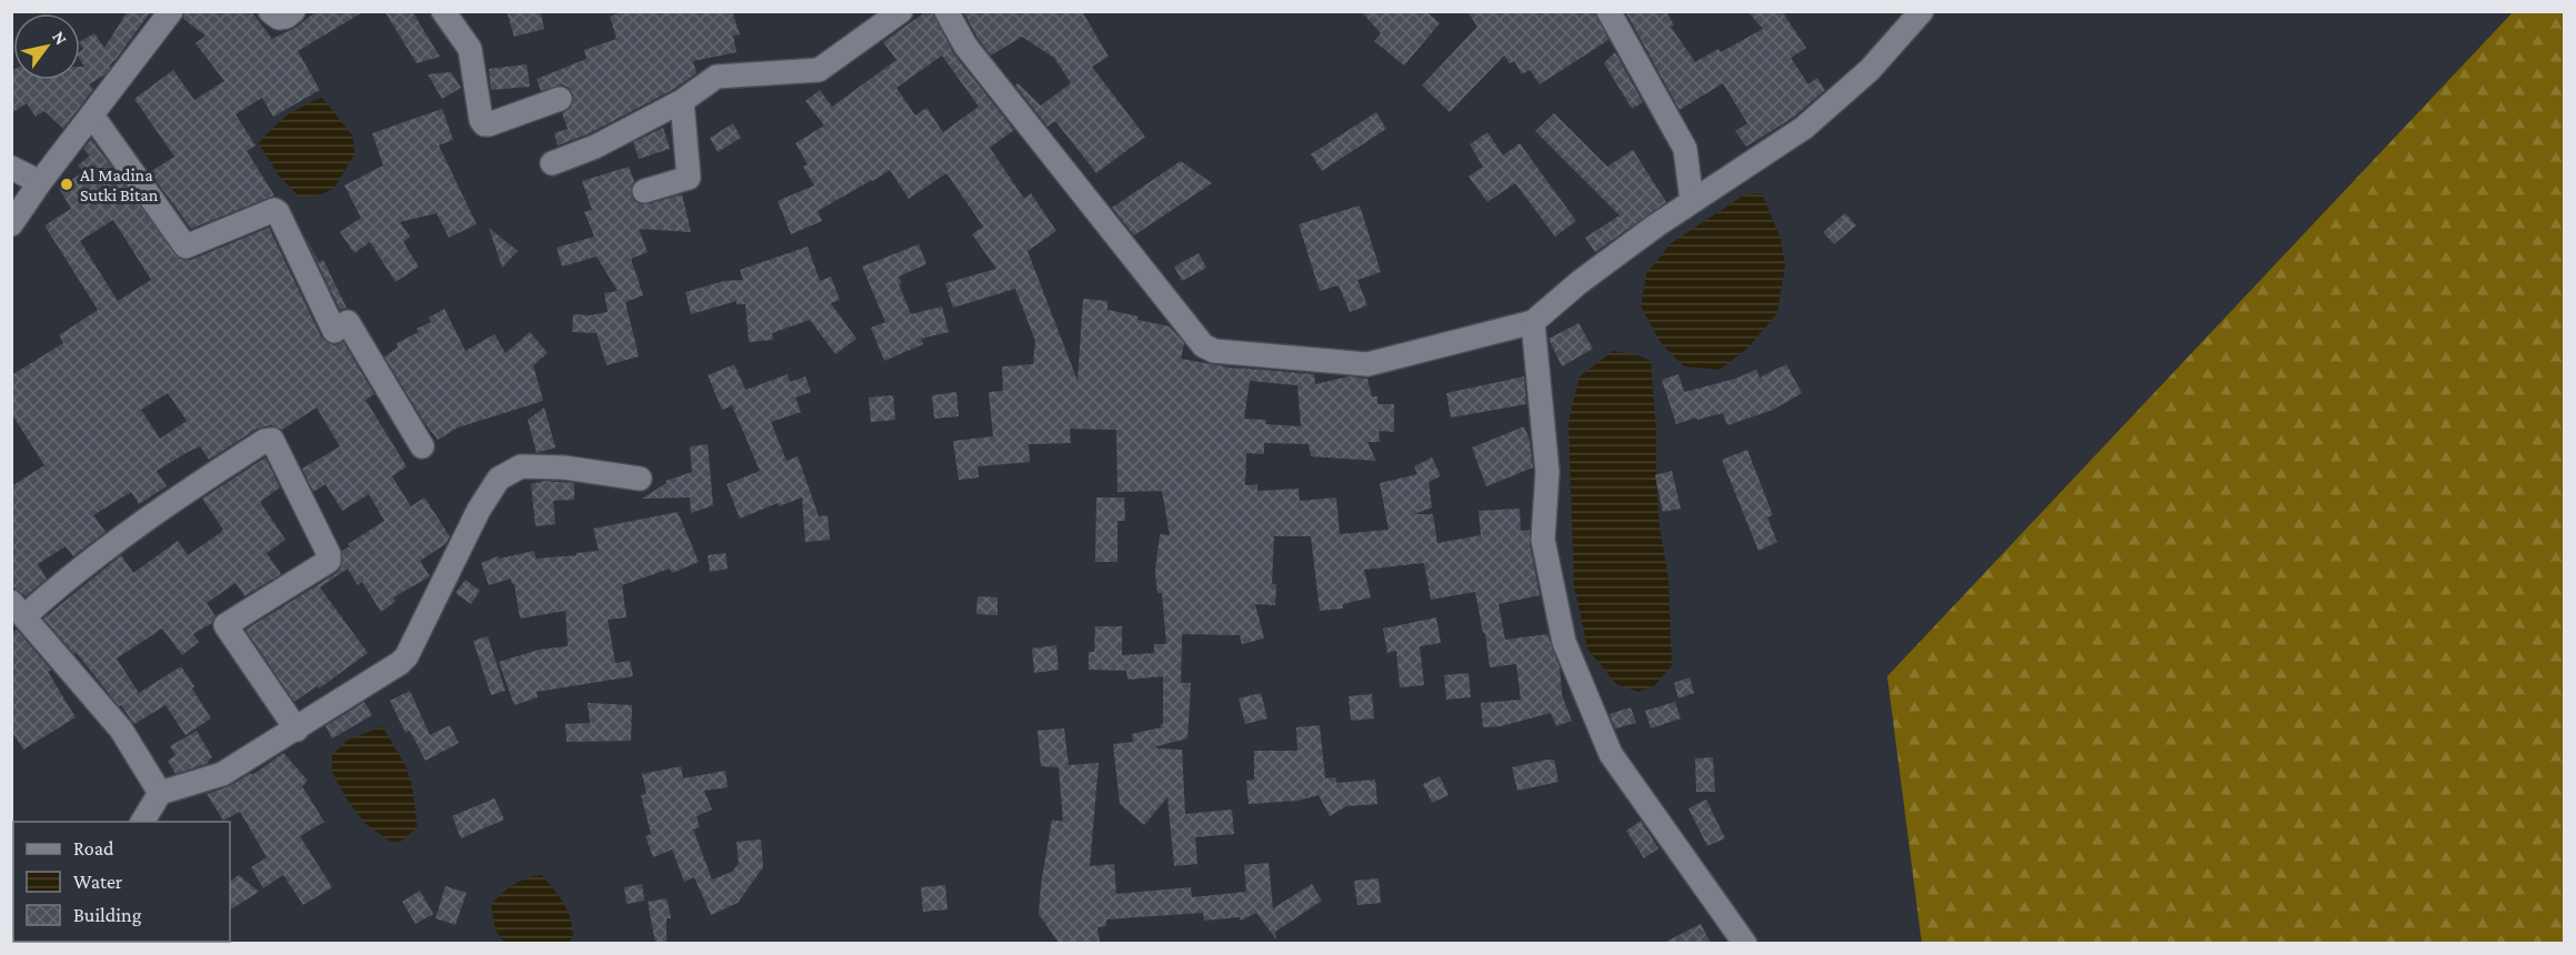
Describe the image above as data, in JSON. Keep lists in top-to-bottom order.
{
  "places": ["Al Madina Sutki Bitan"],
  "legend": ["Road", "Water", "Building"],
  "north": "top right"
}
